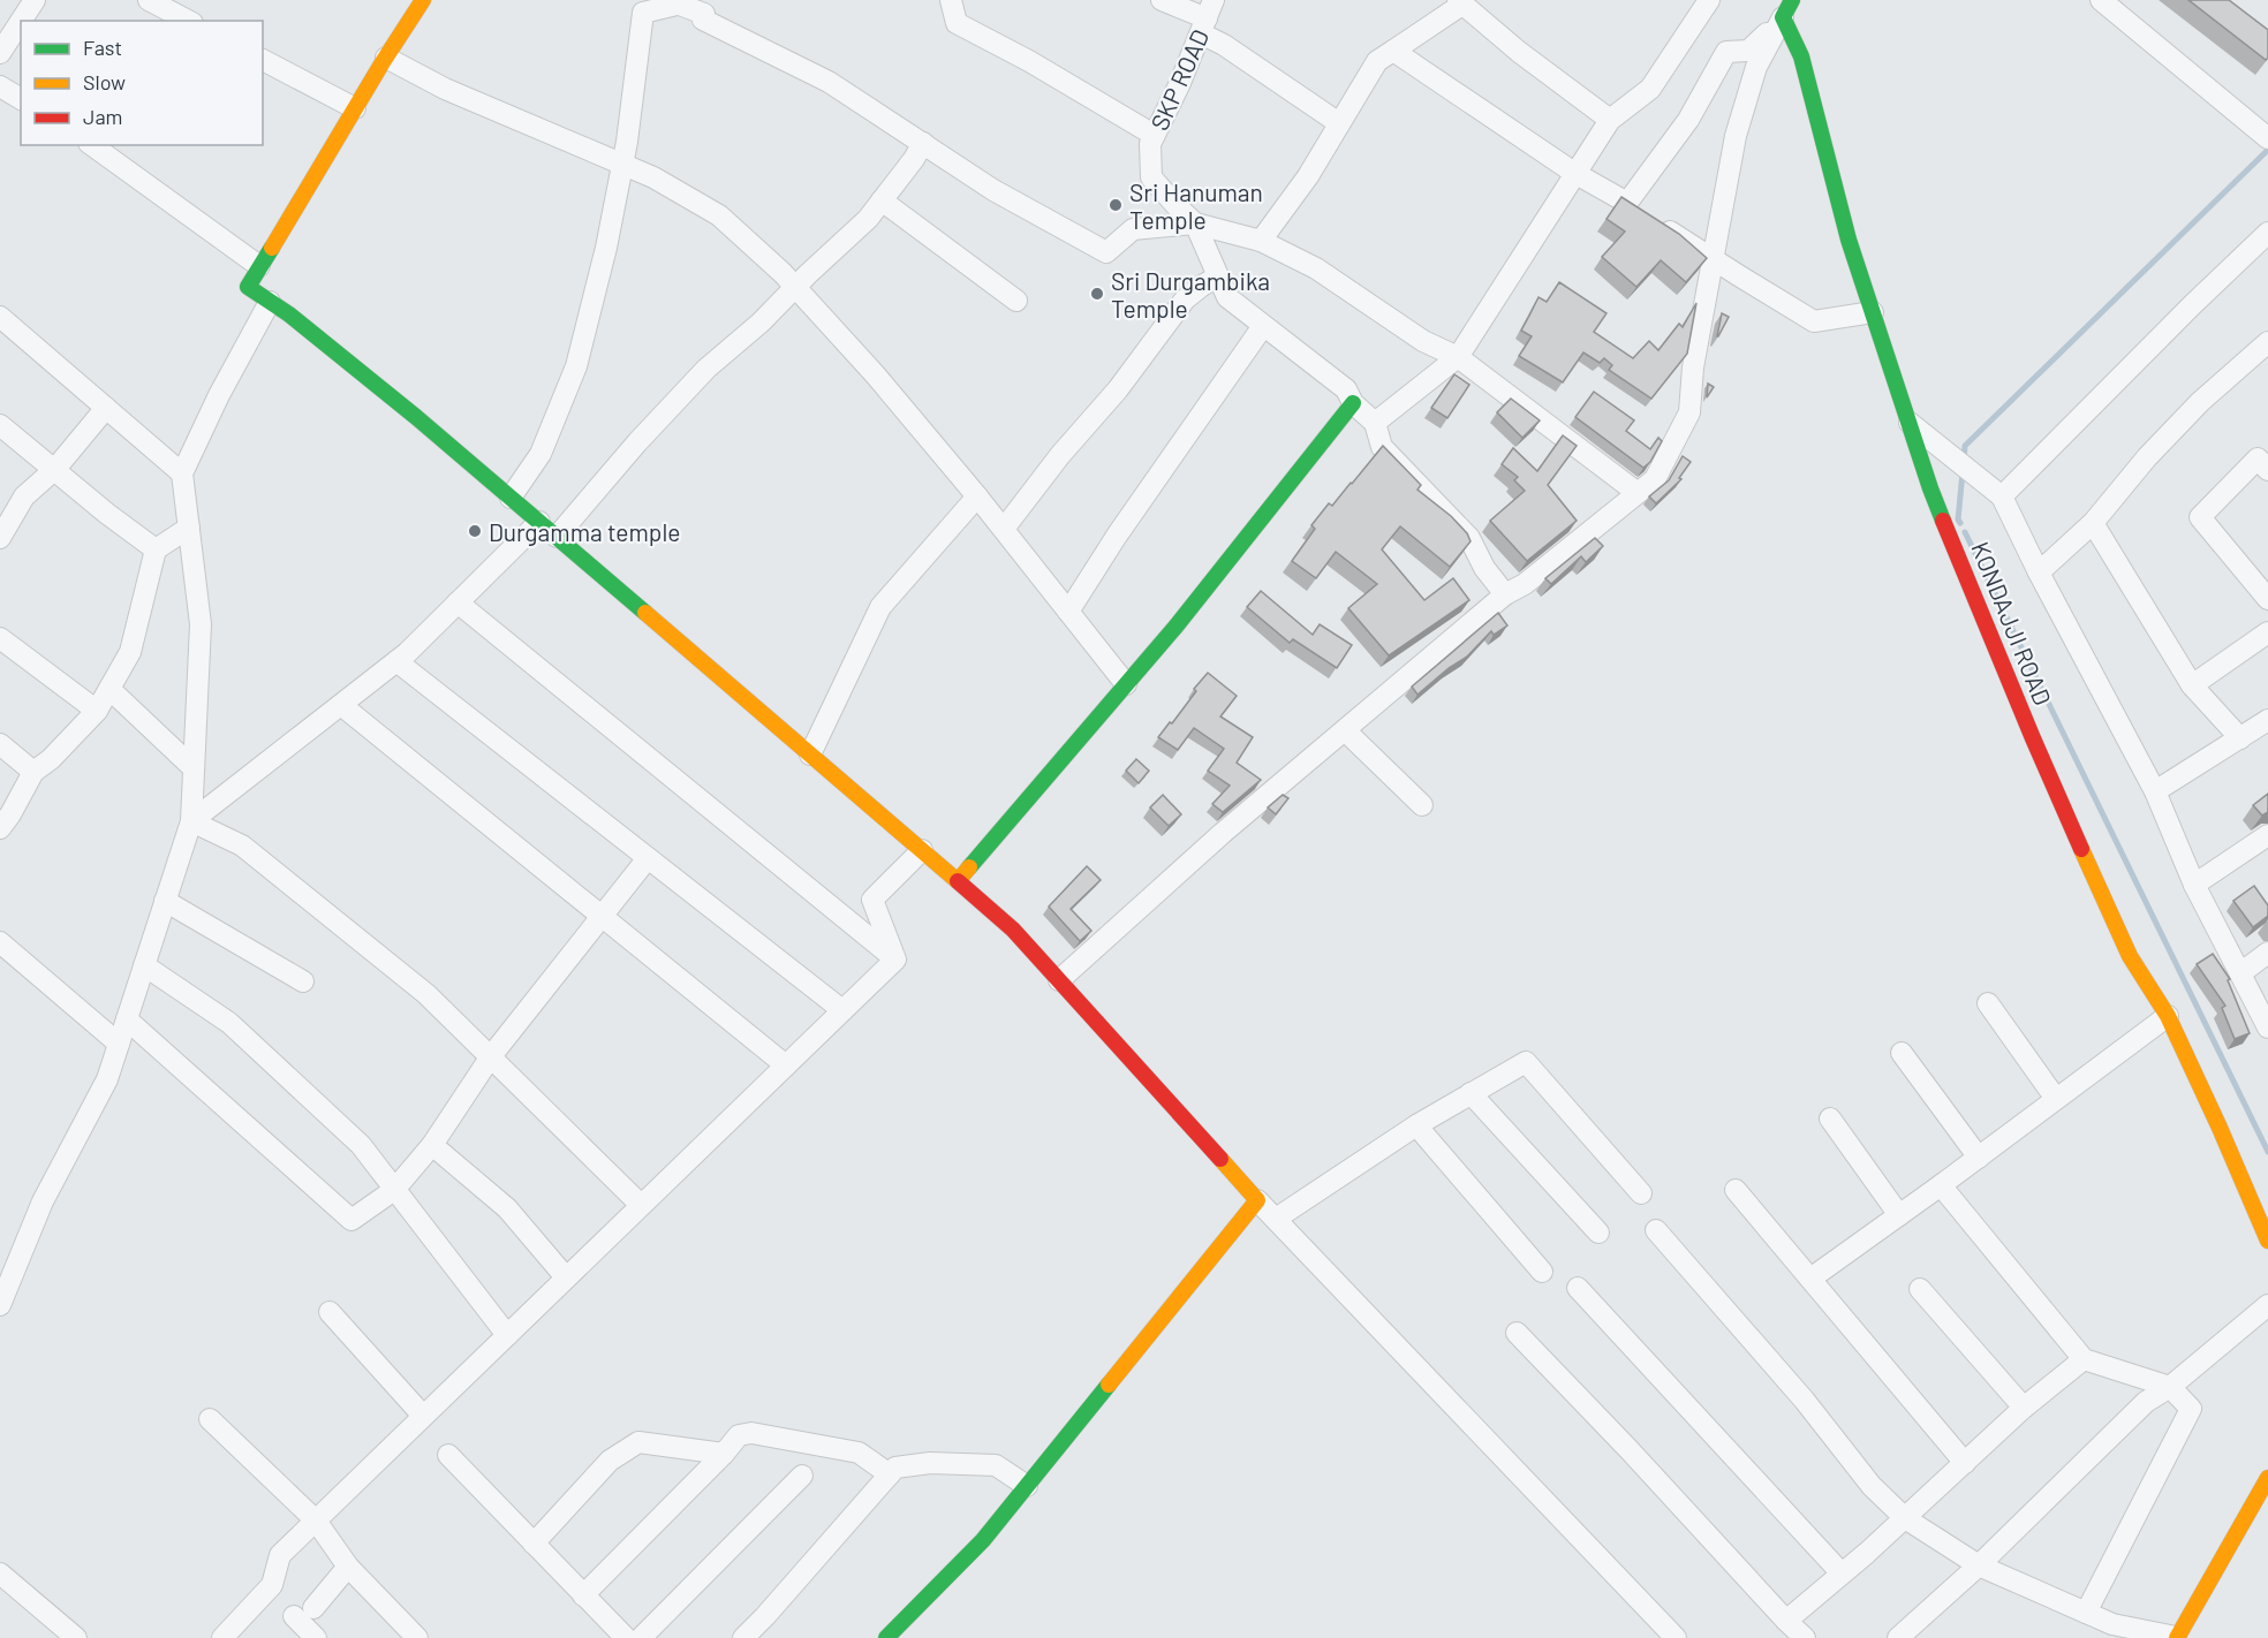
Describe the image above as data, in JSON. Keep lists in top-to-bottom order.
{
  "streets": {
    "street": ["SKP ROAD", "KONDAJJI ROAD"]
  },
  "places": ["Sri Hanuman Temple", "Sri Durgambika Temple", "Durgamma temple"],
  "legend": ["Fast", "Slow", "Jam"]
}
